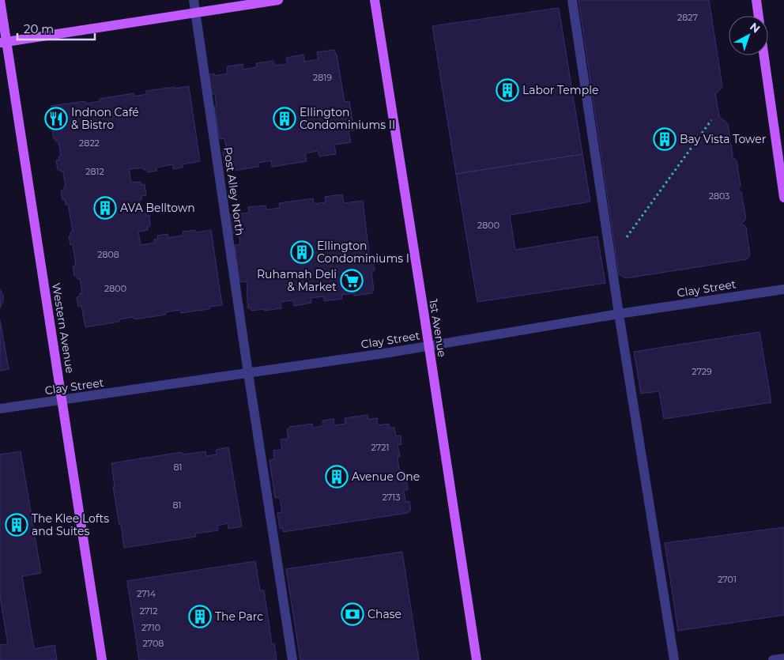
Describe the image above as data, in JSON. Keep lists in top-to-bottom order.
{
  "streets": {
    "main road": ["Western Avenue", "1st Avenue"],
    "street": ["Post Alley North", "Clay Street"]
  },
  "crossings": [
    ["Post Alley North", "Clay Street"],
    ["Clay Street", "Western Avenue"],
    ["Clay Street", "1st Avenue"]
  ],
  "places": {
    "building": [
      "Labor Temple",
      "Ellington Condominiums II",
      "Bay Vista Tower",
      "AVA Belltown",
      "Ellington Condominiums I",
      "Avenue One",
      "The Klee Lofts and Suites",
      "The Parc"
    ],
    "restaurant": ["Indnon Café & Bistro"],
    "supermarket": ["Ruhamah Deli & Market"],
    "bank": ["Chase"]
  },
  "house_numbers": [
    "2827",
    "2819",
    "2822",
    "2812",
    "2803",
    "2800",
    "2808",
    "2800",
    "2729",
    "2721",
    "81",
    "2713",
    "81",
    "2701",
    "2714",
    "2712",
    "2710",
    "2708"
  ],
  "scale_bar": "20 m",
  "north": "top right"
}
